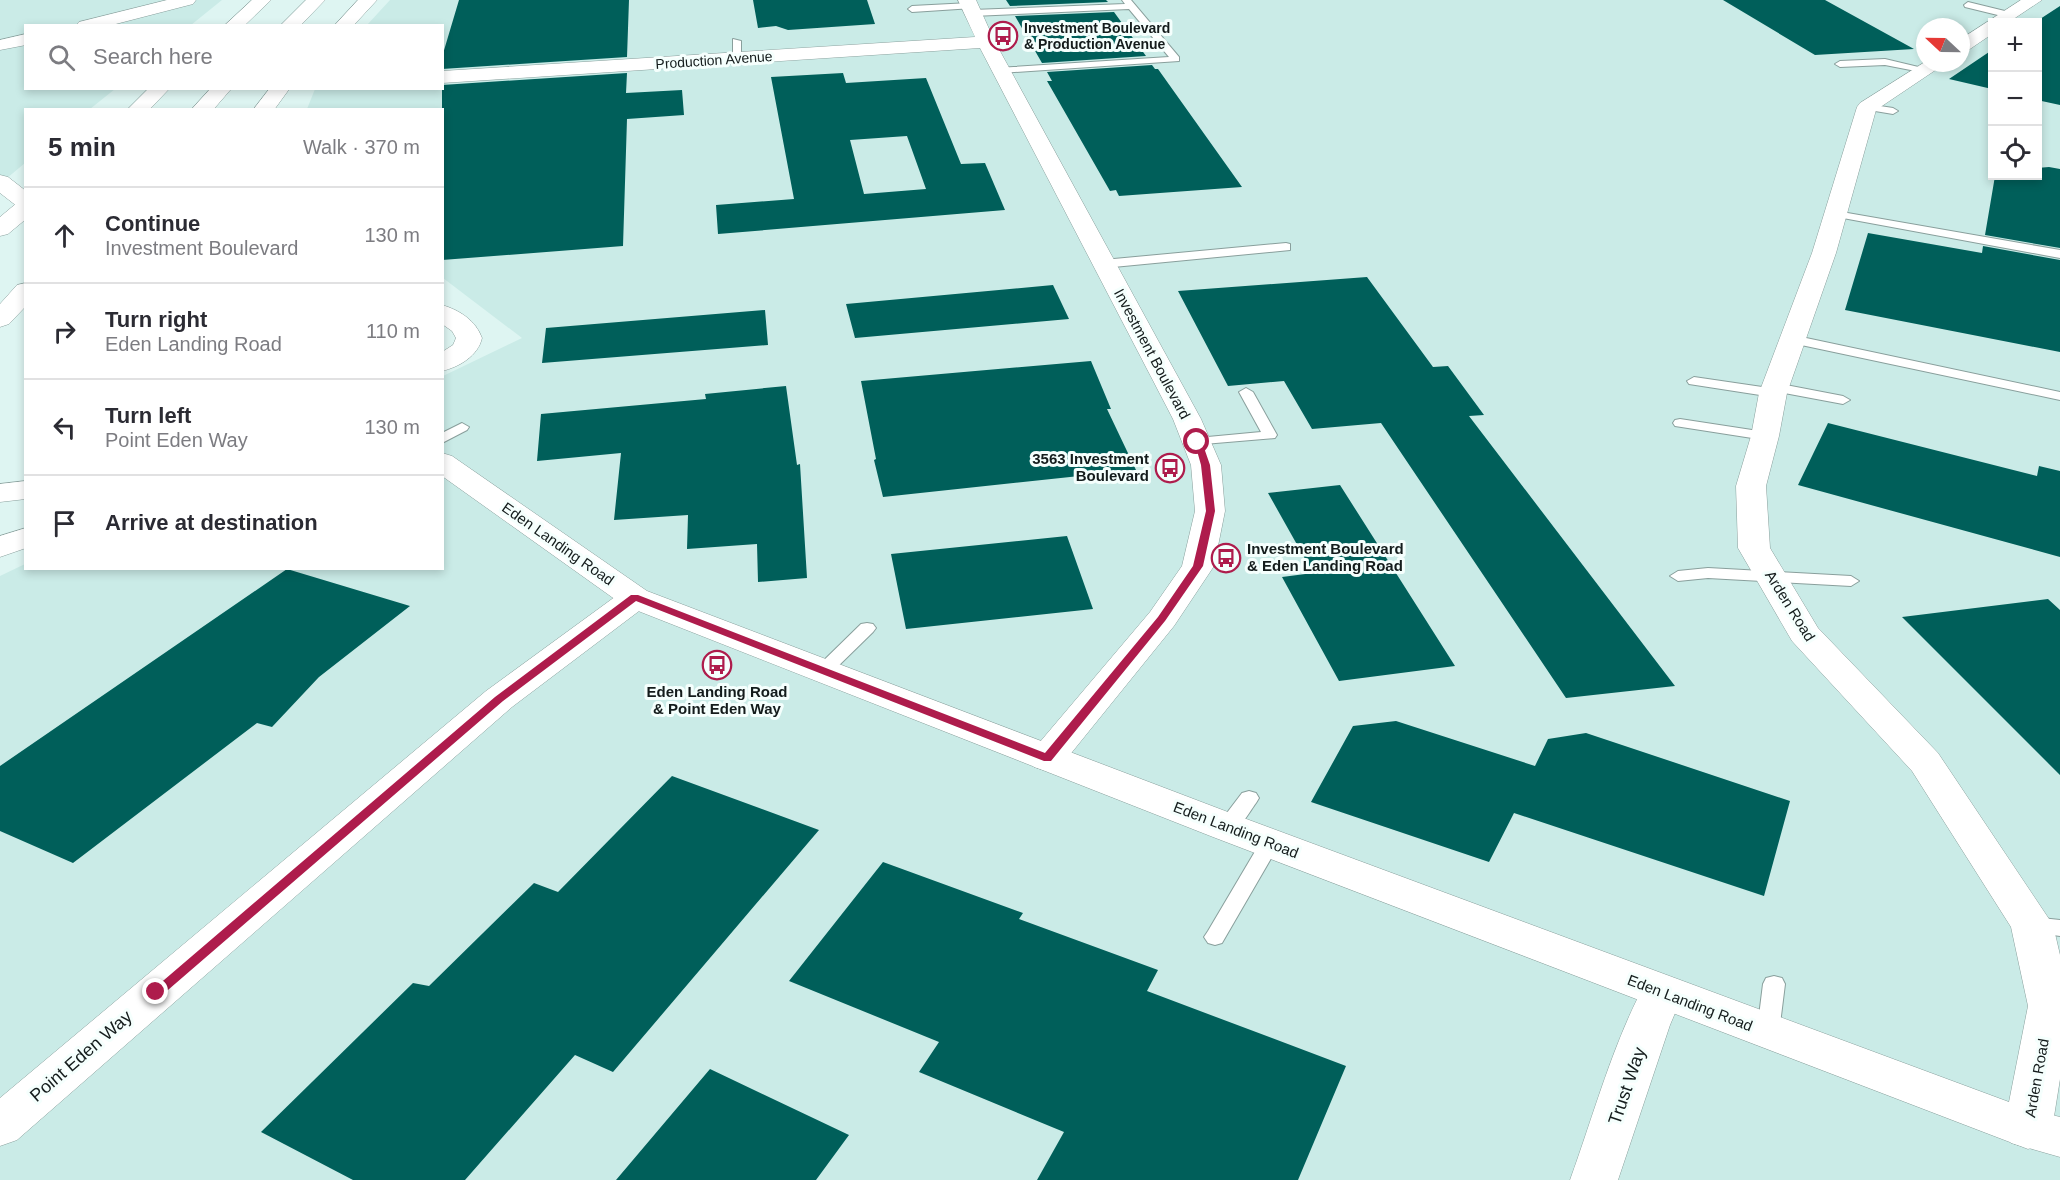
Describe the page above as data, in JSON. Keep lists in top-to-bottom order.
{
  "streets": {
    "main road": [
      "Production Avenue",
      "Investment Boulevard",
      "Eden Landing Road",
      "Arden Road",
      "Point Eden Way",
      "Trust Way"
    ]
  },
  "crossings": [
    ["Production Avenue", "Investment Boulevard"],
    ["Investment Boulevard", "Eden Landing Road"],
    ["Eden Landing Road", "Arden Road"],
    ["Eden Landing Road", "Point Eden Way"],
    ["Eden Landing Road", "Trust Way"]
  ],
  "places": {
    "bus stop": [
      "Investment Boulevard & Production Avenue",
      "3563 Investment Boulevard",
      "Investment Boulevard & Eden Landing Road",
      "Eden Landing Road & Point Eden Way"
    ]
  },
  "north": "left",
  "page": {
    "map_buttons": ["+", "−"],
    "search": "Search here",
    "heading": ["5 min", "Walk · 370 m"],
    "list": [
      ["Continue", "Investment Boulevard", "130 m"],
      ["Turn right", "Eden Landing Road", "110 m"],
      ["Turn left", "Point Eden Way", "130 m"],
      "Arrive at destination"
    ]
  }
}
